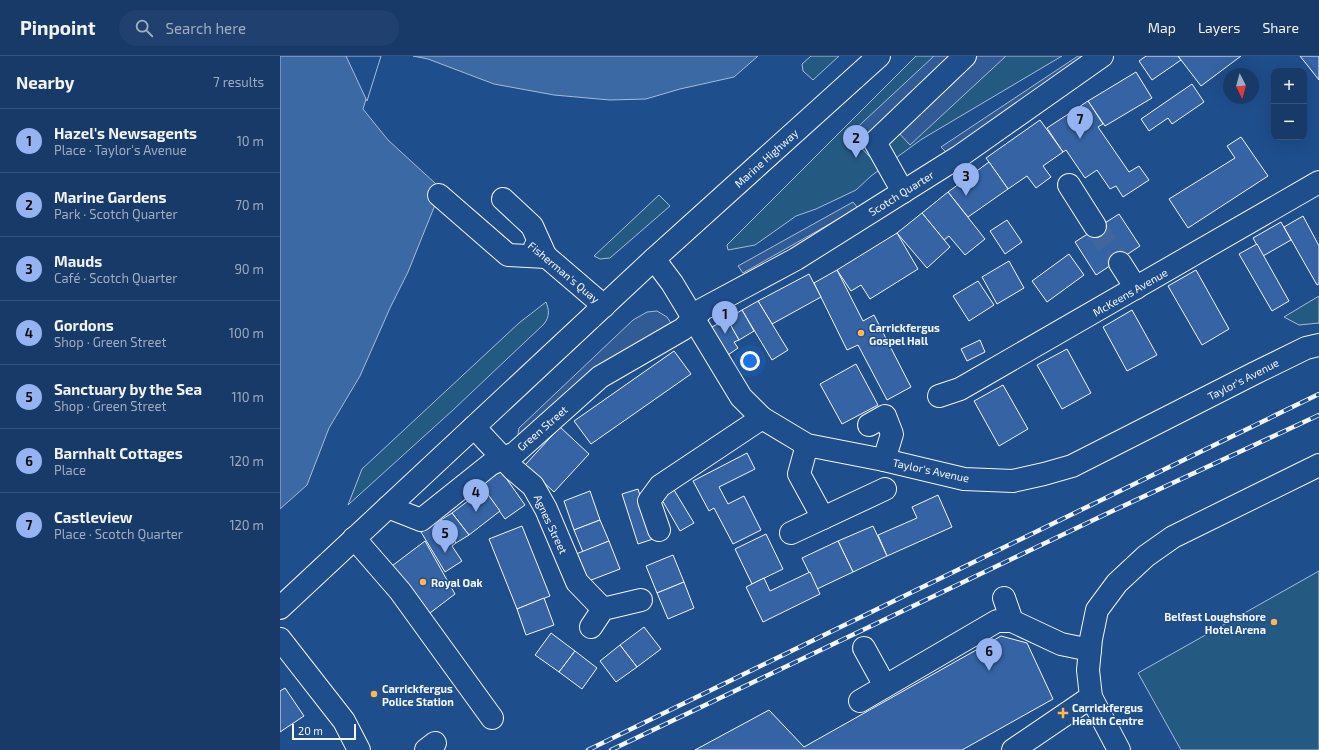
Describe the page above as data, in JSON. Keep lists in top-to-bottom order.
{
  "streets": {
    "street": [
      "Marine Highway",
      "Scotch Quarter",
      "Fisherman's Quay",
      "McKeens Avenue",
      "Taylor's Avenue",
      "Green Street",
      "Agnes Street"
    ]
  },
  "crossings": [
    ["Marine Highway", "Taylor's Avenue"],
    ["Scotch Quarter", "Taylor's Avenue"],
    ["Scotch Quarter", "Green Street"],
    ["Taylor's Avenue", "Green Street"],
    ["Green Street", "Agnes Street"]
  ],
  "places": {
    "other": [
      "Carrickfergus Gospel Hall",
      "Royal Oak",
      "Belfast Loughshore Hotel Arena",
      "Carrickfergus Police Station"
    ],
    "health": ["Carrickfergus Health Centre"]
  },
  "scale_bar": "20 m",
  "north": "bottom",
  "page": {
    "header": "Pinpoint",
    "search": "Search here",
    "nav": ["Map", "Layers", "Share"],
    "heading": ["Nearby", "7 results"],
    "map_buttons": ["+", "−"],
    "pins": [
      "7",
      "2",
      "3",
      "1",
      "4",
      "5",
      "6"
    ],
    "list": [
      {
        "mark": "1",
        "name": "Hazel's Newsagents",
        "note": "Place · Taylor's Avenue",
        "value": "10 m"
      },
      {
        "mark": "2",
        "name": "Marine Gardens",
        "note": "Park · Scotch Quarter",
        "value": "70 m"
      },
      {
        "mark": "3",
        "name": "Mauds",
        "note": "Café · Scotch Quarter",
        "value": "90 m"
      },
      {
        "mark": "4",
        "name": "Gordons",
        "note": "Shop · Green Street",
        "value": "100 m"
      },
      {
        "mark": "5",
        "name": "Sanctuary by the Sea",
        "note": "Shop · Green Street",
        "value": "110 m"
      },
      {
        "mark": "6",
        "name": "Barnhalt Cottages",
        "note": "Place",
        "value": "120 m"
      },
      {
        "mark": "7",
        "name": "Castleview",
        "note": "Place · Scotch Quarter",
        "value": "120 m"
      }
    ],
    "scale": "20 m"
  }
}
